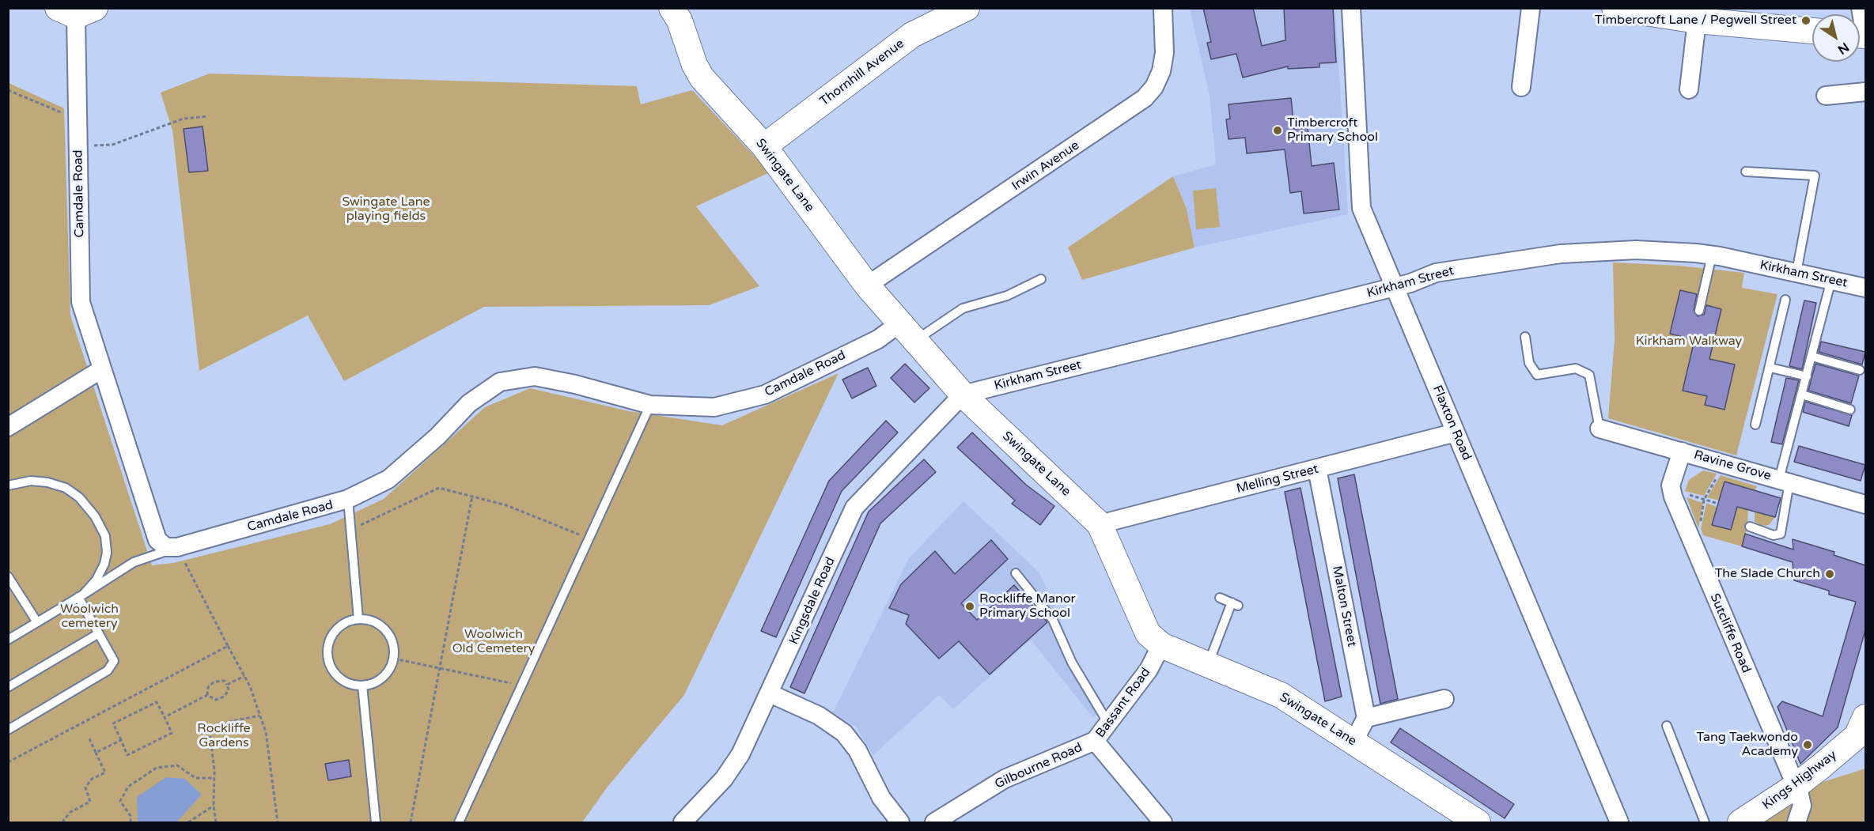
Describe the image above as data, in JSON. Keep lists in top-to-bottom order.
{
  "streets": {
    "street": [
      "Thornhill Avenue",
      "Irwin Avenue",
      "Swingate Lane",
      "Camdale Road",
      "Kirkham Street",
      "Flaxton Road",
      "Ravine Grove",
      "Melling Street",
      "Kingsdale Road",
      "Malton Street",
      "Sutcliffe Road",
      "Bassant Road",
      "Gilbourne Road",
      "Kings Highway"
    ]
  },
  "crossings": [
    ["Thornhill Avenue", "Swingate Lane"],
    ["Irwin Avenue", "Swingate Lane"],
    ["Swingate Lane", "Camdale Road"],
    ["Swingate Lane", "Kirkham Street"],
    ["Swingate Lane", "Melling Street"],
    ["Swingate Lane", "Kingsdale Road"],
    ["Swingate Lane", "Bassant Road"],
    ["Kirkham Street", "Flaxton Road"],
    ["Kirkham Street", "Kingsdale Road"],
    ["Flaxton Road", "Melling Street"],
    ["Ravine Grove", "Sutcliffe Road"],
    ["Melling Street", "Malton Street"],
    ["Sutcliffe Road", "Kings Highway"],
    ["Bassant Road", "Gilbourne Road"]
  ],
  "parks": [
    "Swingate Lane playing fields",
    "Kirkham Walkway",
    "Woolwich cemetery",
    "Woolwich Old Cemetery",
    "Rockliffe Gardens"
  ],
  "places": [
    "Timbercroft Lane / Pegwell Street",
    "Timbercroft Primary School",
    "The Slade Church",
    "Rockliffe Manor Primary School",
    "Tang Taekwondo Academy"
  ],
  "north": "bottom right"
}
